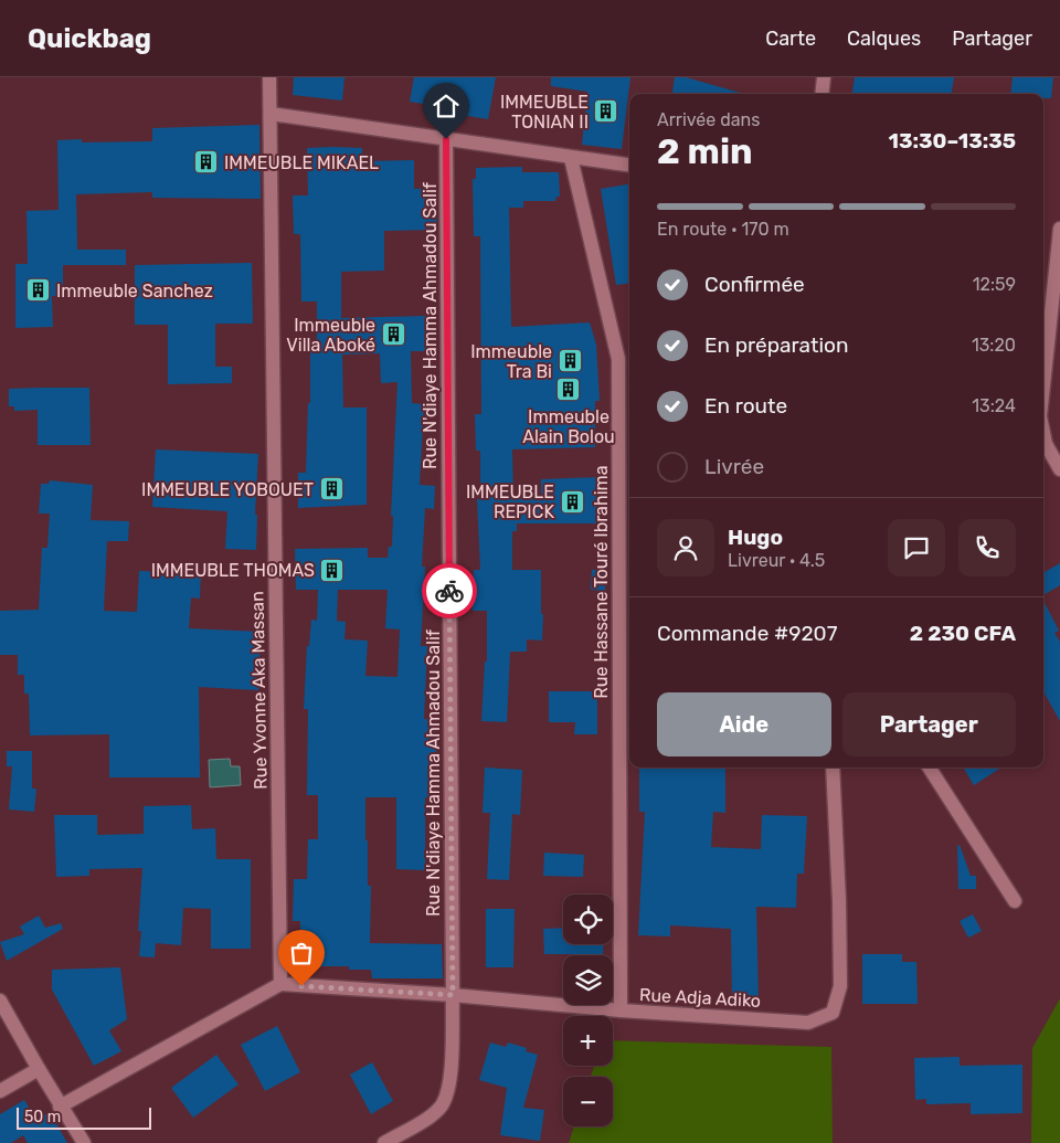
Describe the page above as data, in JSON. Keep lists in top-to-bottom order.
{
  "streets": {
    "street": [
      "Rue N'diaye Hamma Ahmadou Salif",
      "Rue Hassane Touré Ibrahima",
      "Rue Yvonne Aka Massan",
      "Rue Adja Adiko"
    ]
  },
  "crossings": [
    ["Rue N'diaye Hamma Ahmadou Salif", "Rue Adja Adiko"],
    ["Rue Hassane Touré Ibrahima", "Rue Adja Adiko"],
    ["Rue Yvonne Aka Massan", "Rue Adja Adiko"]
  ],
  "places": {
    "building": [
      "IMMEUBLE TONIAN II",
      "IMMEUBLE MIKAEL",
      "Immeuble Sanchez",
      "Immeuble Villa Aboké",
      "Immeuble Tra Bi",
      "Immeuble Alain Bolou",
      "IMMEUBLE YOBOUET",
      "IMMEUBLE REPICK",
      "IMMEUBLE THOMAS"
    ]
  },
  "scale_bar": "50 m",
  "page": {
    "header": "Quickbag",
    "nav": ["Carte", "Calques", "Partager"],
    "heading": ["2 min", "Arrivée dans", "13:30–13:35"],
    "panel": [
      "Hugo",
      "Livreur · 4.5",
      "Commande #9207",
      "2 230 CFA"
    ],
    "bar": "En route · 170 m",
    "list": [
      ["Confirmée", "12:59"],
      ["En préparation", "13:20"],
      ["En route", "13:24"],
      "Livrée"
    ],
    "buttons": ["Aide", "Partager"],
    "map_buttons": ["+", "−"],
    "scale": "50 m"
  }
}
